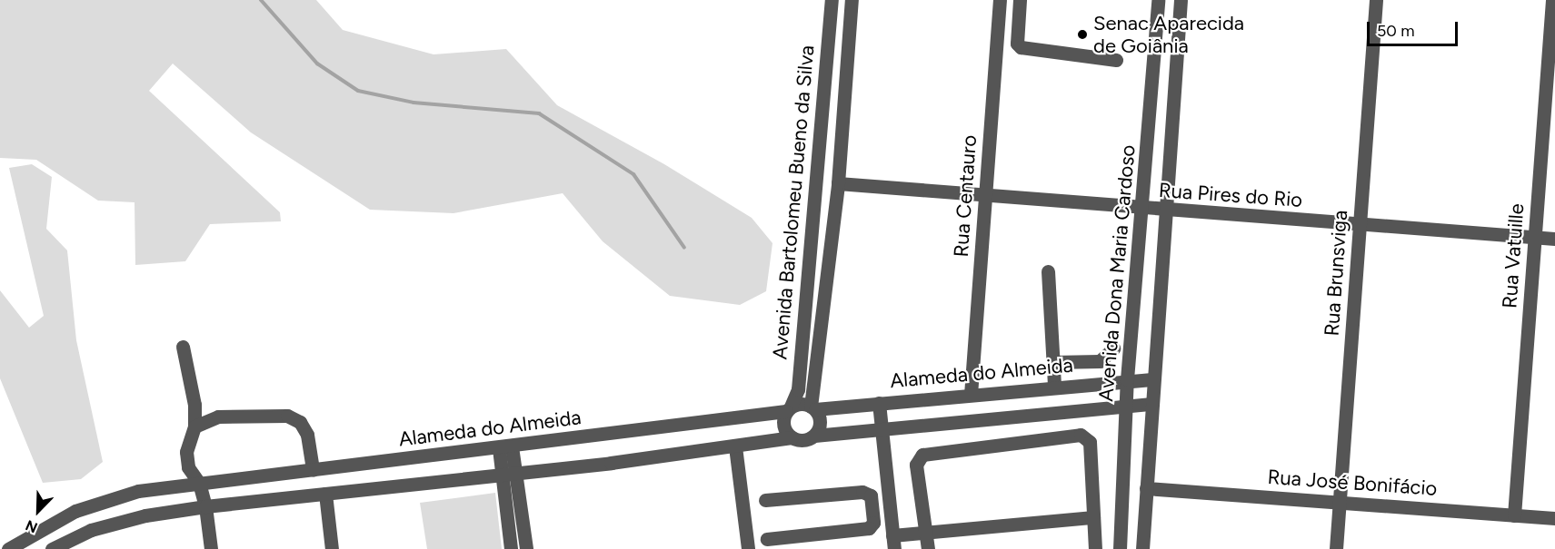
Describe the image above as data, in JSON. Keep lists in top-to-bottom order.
{
  "streets": {
    "street": [
      "Rua Pires do Rio",
      "Rua Centauro",
      "Avenida Bartolomeu Bueno da Silva",
      "Rua Vatuille",
      "Avenida Dona Maria Cardoso",
      "Rua Brunsviga",
      "Alameda do Almeida",
      "Rua José Bonifácio"
    ]
  },
  "crossings": [
    ["Rua Pires do Rio", "Rua Centauro"],
    ["Rua Pires do Rio", "Avenida Bartolomeu Bueno da Silva"],
    ["Rua Pires do Rio", "Rua Vatuille"],
    ["Rua Pires do Rio", "Avenida Dona Maria Cardoso"],
    ["Rua Pires do Rio", "Rua Brunsviga"],
    ["Rua Centauro", "Alameda do Almeida"],
    ["Avenida Bartolomeu Bueno da Silva", "Alameda do Almeida"],
    ["Rua Vatuille", "Rua José Bonifácio"],
    ["Avenida Dona Maria Cardoso", "Alameda do Almeida"],
    ["Avenida Dona Maria Cardoso", "Rua José Bonifácio"],
    ["Rua Brunsviga", "Rua José Bonifácio"]
  ],
  "places": ["Senac Aparecida de Goiânia"],
  "scale_bar": "50 m",
  "north": "bottom left"
}
